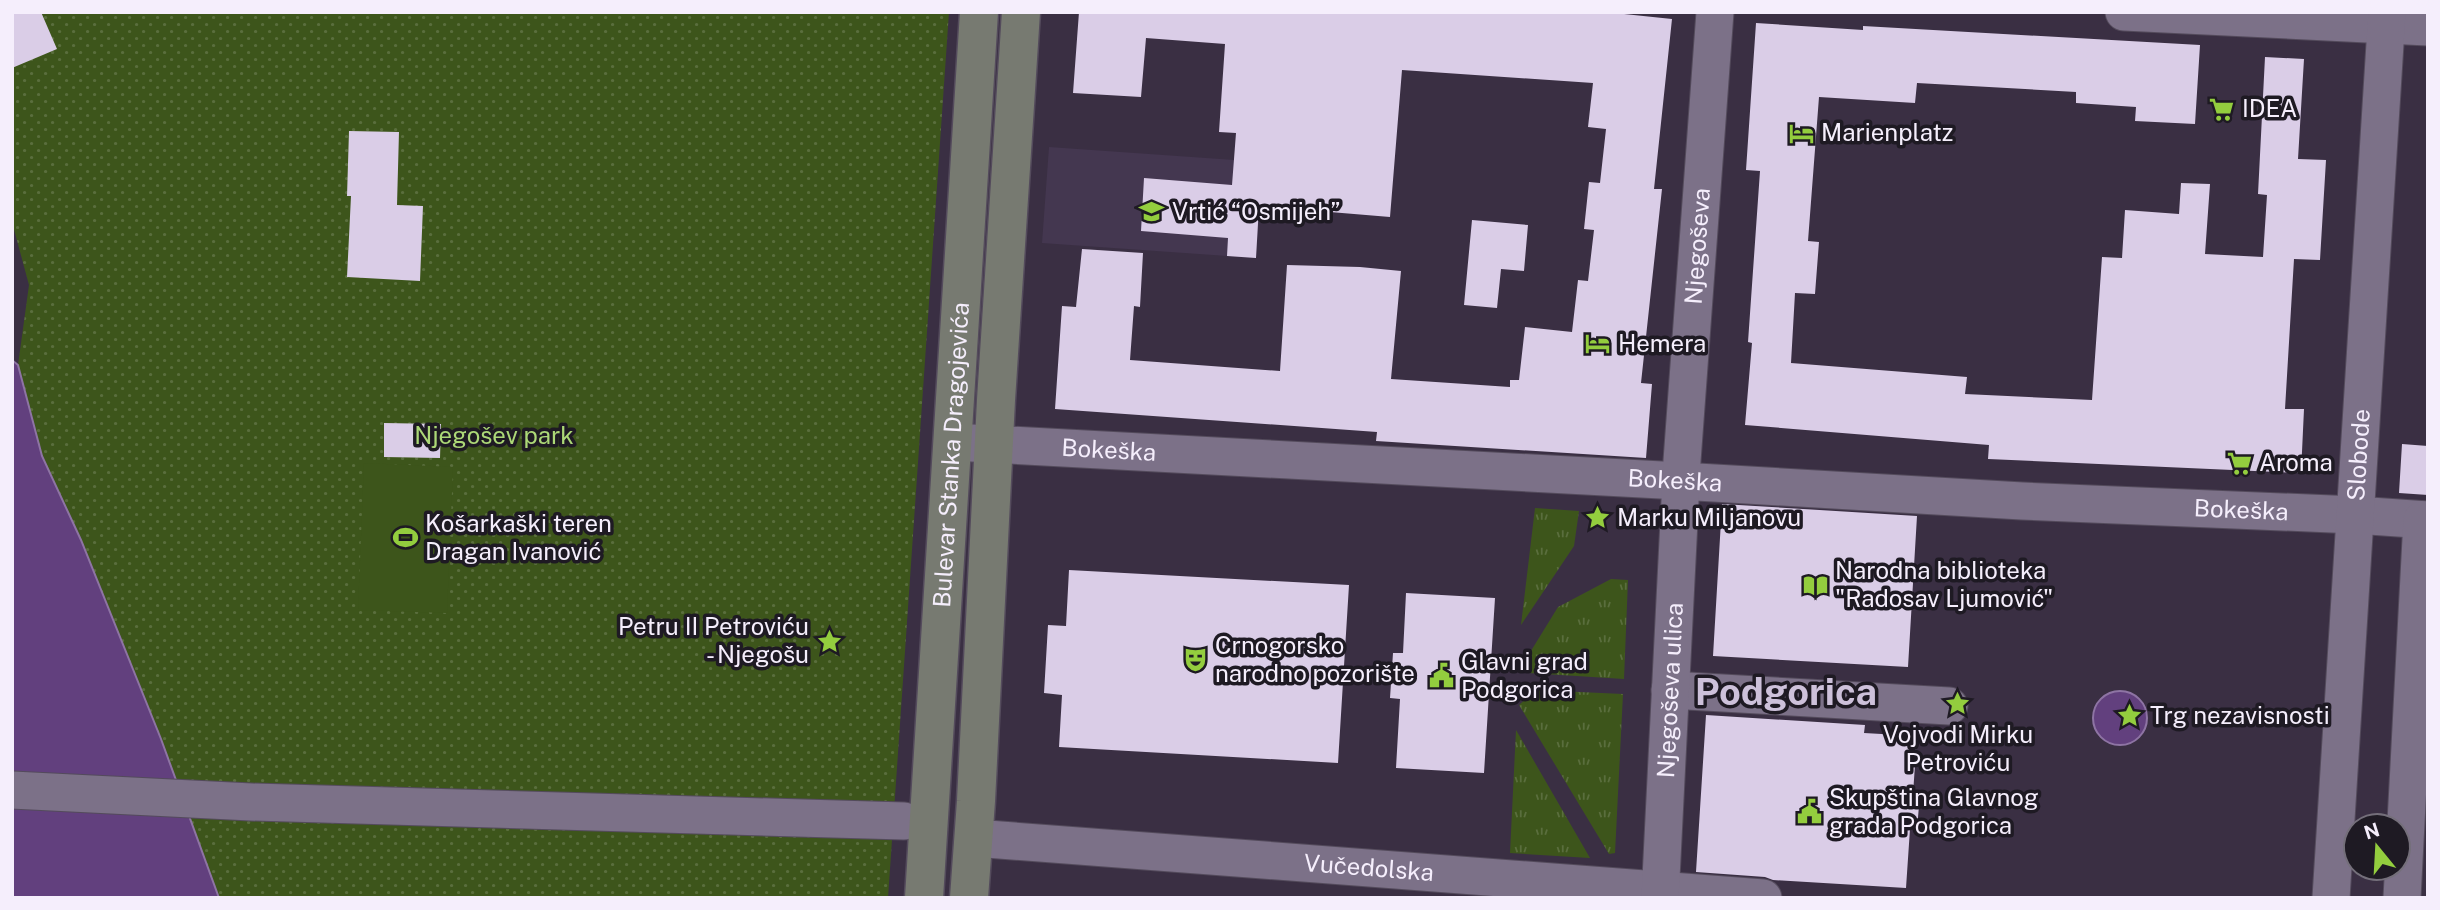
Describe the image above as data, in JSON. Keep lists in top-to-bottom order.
{
  "streets": {
    "street": [
      "Njegoševa",
      "Bokeška",
      "Bulevar Stanka Dragojevića",
      "Slobode",
      "Njegoševa ulica",
      "Vučedolska"
    ]
  },
  "crossings": [
    ["Njegoševa", "Bokeška"],
    ["Njegoševa", "Njegoševa ulica"],
    ["Bokeška", "Bulevar Stanka Dragojevića"],
    ["Bokeška", "Slobode"],
    ["Bokeška", "Njegoševa ulica"],
    ["Bulevar Stanka Dragojevića", "Vučedolska"],
    ["Njegoševa ulica", "Vučedolska"]
  ],
  "districts": ["Podgorica"],
  "parks": ["Njegošev park"],
  "places": {
    "supermarket": ["IDEA", "Aroma"],
    "hotel": ["Marienplatz", "Hemera"],
    "school or university": ["Vrtić “Osmijeh”"],
    "place": [
      "Marku Miljanovu",
      "Petru II Petroviću - Njegošu",
      "Vojvodi Mirku Petroviću",
      "Trg nezavisnosti"
    ],
    "sports": ["Košarkaški teren Dragan Ivanović"],
    "library": ["Narodna biblioteka \"Radosav Ljumović\""],
    "theatre": ["Crnogorsko narodno pozorište"],
    "public building": ["Glavni grad Podgorica", "Skupština Glavnog grada Podgorica"]
  },
  "north": "top"
}
